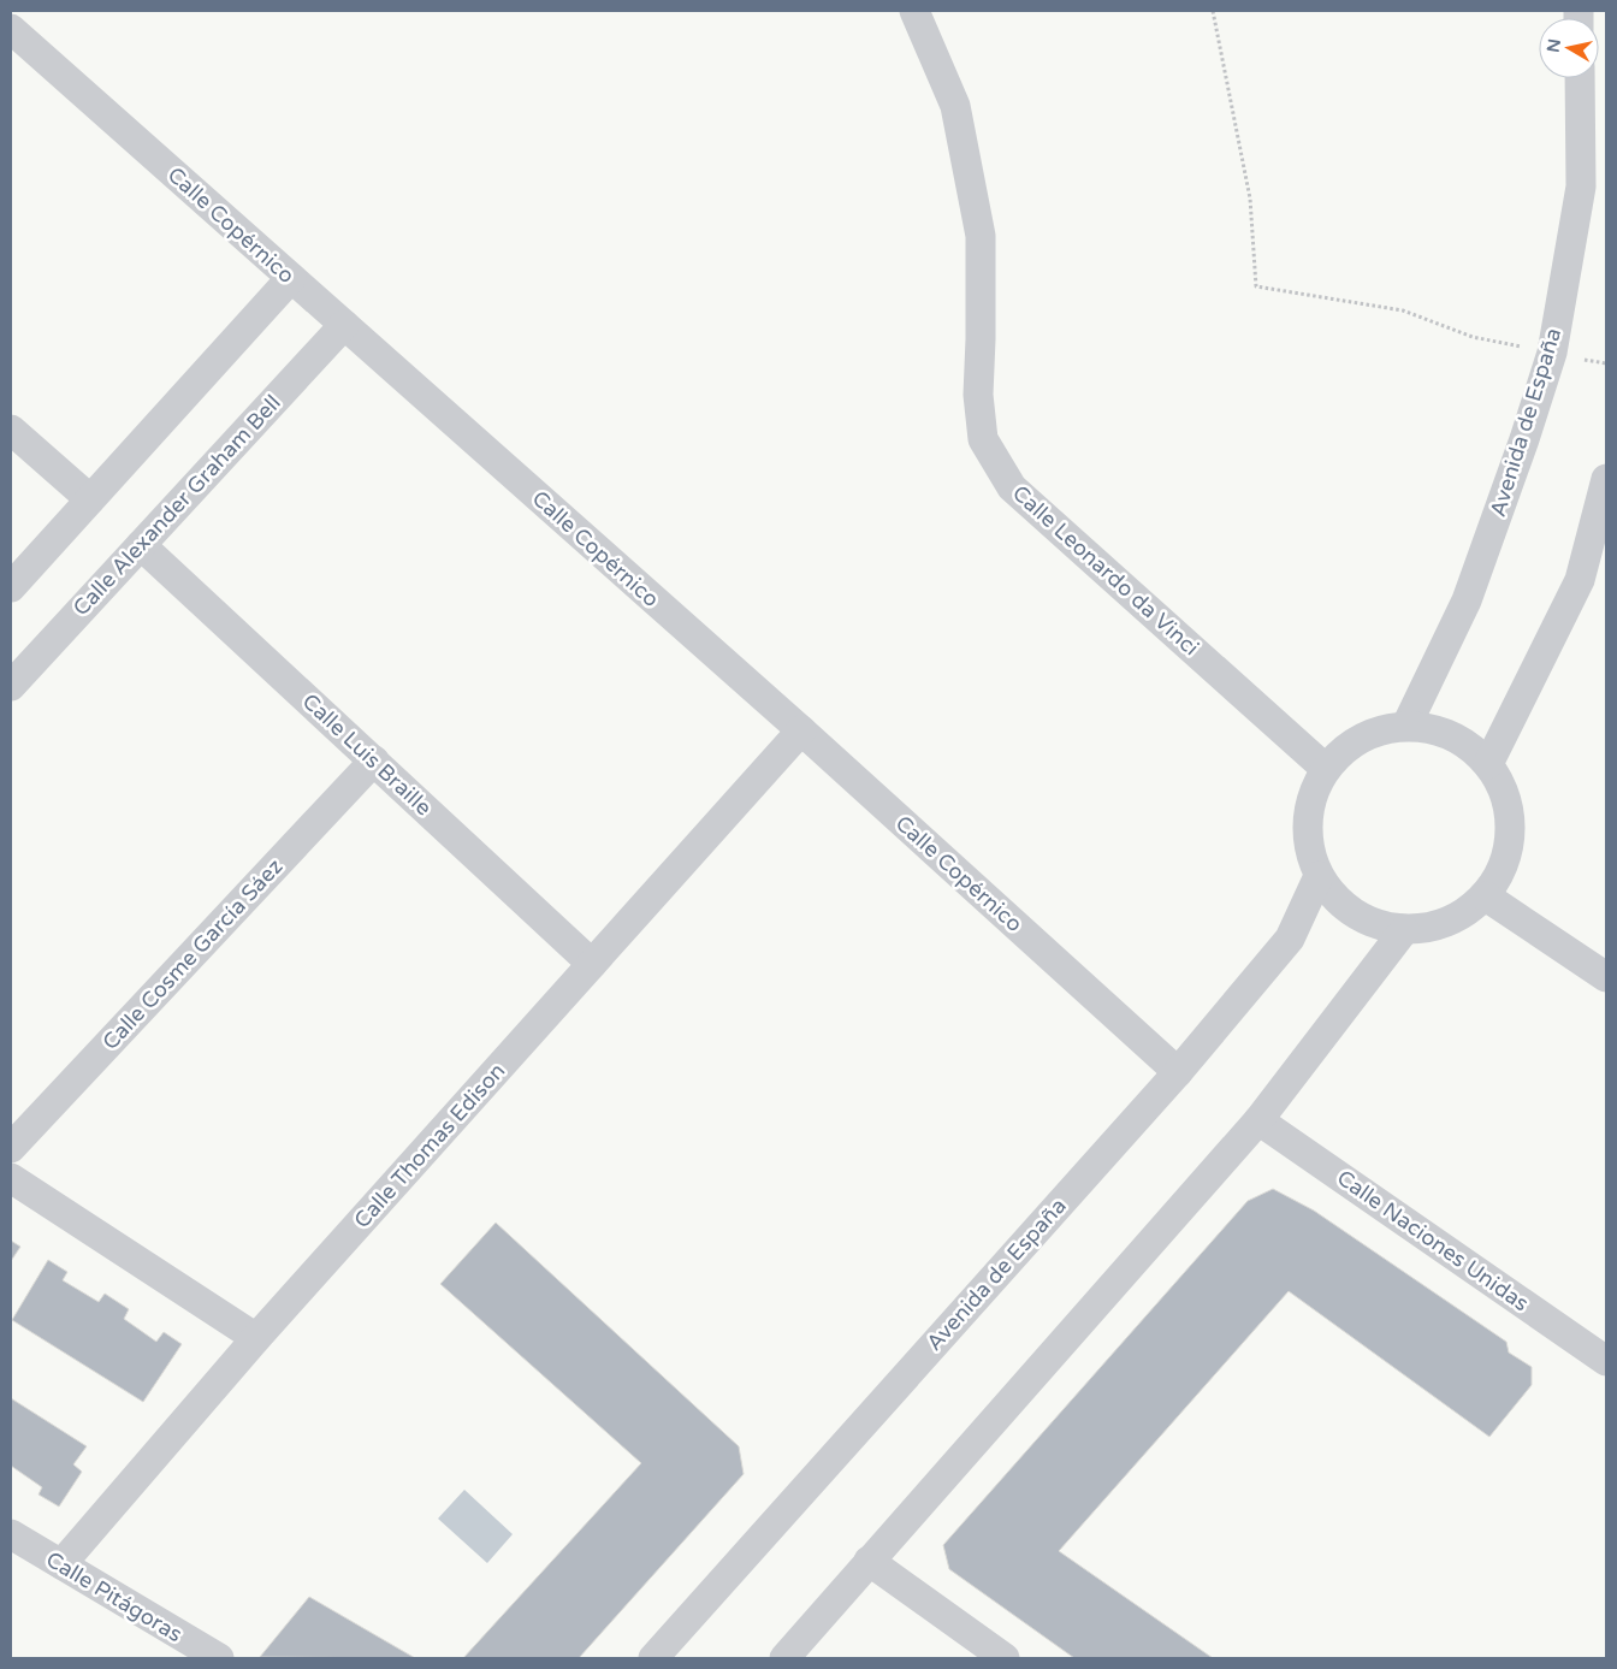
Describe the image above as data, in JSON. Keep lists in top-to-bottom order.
{
  "streets": {
    "street": [
      "Calle Copérnico",
      "Avenida de España",
      "Calle Alexander Graham Bell",
      "Calle Leonardo da Vinci",
      "Calle Luis Braille",
      "Calle Cosme García Sáez",
      "Calle Thomas Edison",
      "Calle Naciones Unidas",
      "Calle Pitágoras"
    ]
  },
  "crossings": [
    ["Calle Copérnico", "Avenida de España"],
    ["Calle Copérnico", "Calle Alexander Graham Bell"],
    ["Calle Copérnico", "Calle Thomas Edison"],
    ["Avenida de España", "Calle Leonardo da Vinci"],
    ["Calle Alexander Graham Bell", "Calle Luis Braille"],
    ["Calle Luis Braille", "Calle Cosme García Sáez"],
    ["Calle Luis Braille", "Calle Thomas Edison"],
    ["Calle Thomas Edison", "Calle Pitágoras"]
  ],
  "north": "left"
}
